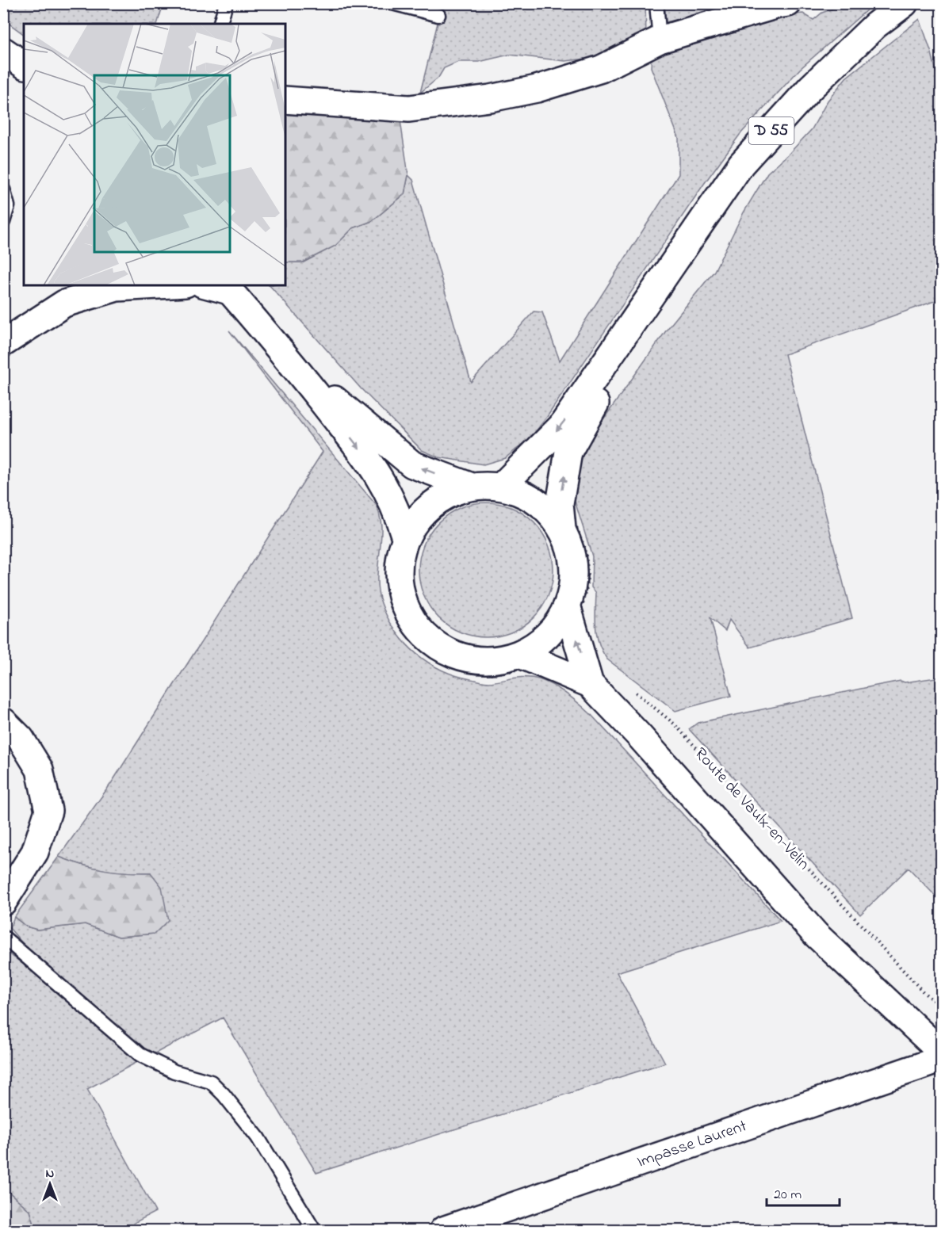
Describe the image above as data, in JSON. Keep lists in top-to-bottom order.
{
  "streets": {
    "street": ["D 55", "Route de Vaulx-en-Velin", "Impasse Laurent"]
  },
  "scale_bar": "20 m",
  "north": "top"
}
